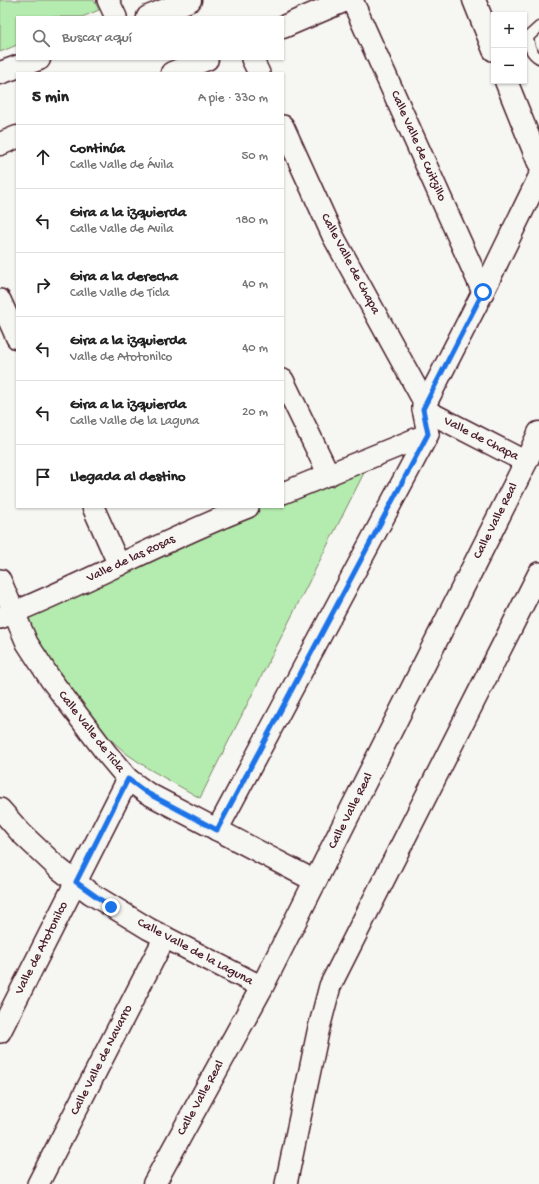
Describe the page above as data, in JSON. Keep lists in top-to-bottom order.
{
  "streets": {
    "street": [
      "Calle Valle de Cuitzillo",
      "Calle Valle de Chapa",
      "Valle de Chapa",
      "Calle Valle Real",
      "Valle de las Rosas",
      "Calle Valle de Ticla",
      "Valle de Atotonilco",
      "Calle Valle de la Laguna",
      "Calle Valle de Navarro"
    ]
  },
  "crossings": [
    ["Calle Valle de Chapa", "Valle de Chapa"],
    ["Valle de Chapa", "Calle Valle Real"],
    ["Calle Valle Real", "Calle Valle de Ticla"],
    ["Calle Valle Real", "Calle Valle de la Laguna"],
    ["Valle de las Rosas", "Calle Valle de Ticla"],
    ["Calle Valle de Ticla", "Valle de Atotonilco"],
    ["Valle de Atotonilco", "Calle Valle de la Laguna"],
    ["Calle Valle de la Laguna", "Calle Valle de Navarro"]
  ],
  "page": {
    "map_buttons": ["+", "−"],
    "search": "Buscar aquí",
    "heading": ["5 min", "A pie · 330 m"],
    "list": [
      ["Continúa", "Calle Valle de Ávila", "50 m"],
      ["Gira a la izquierda", "Calle Valle de Avila", "180 m"],
      ["Gira a la derecha", "Calle Valle de Ticla", "40 m"],
      ["Gira a la izquierda", "Valle de Atotonilco", "40 m"],
      ["Gira a la izquierda", "Calle Valle de la Laguna", "20 m"],
      "Llegada al destino"
    ]
  }
}
